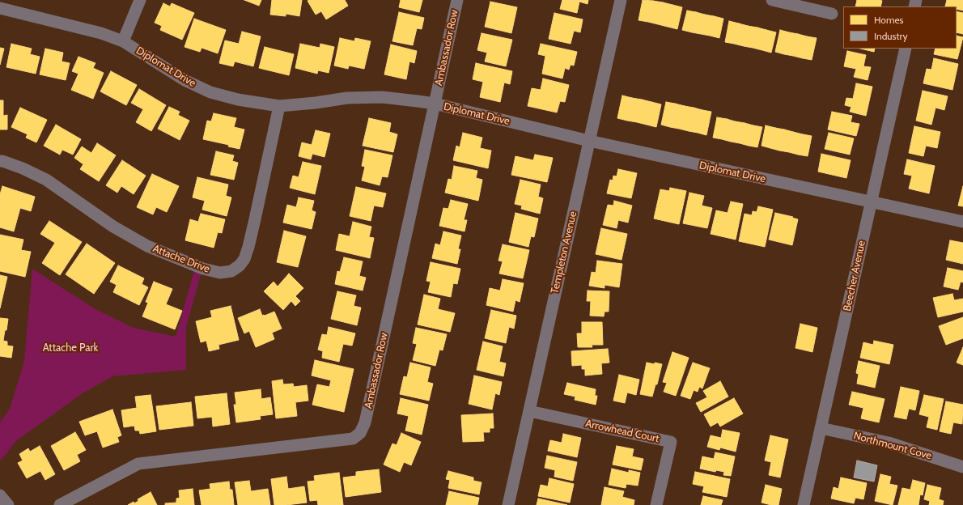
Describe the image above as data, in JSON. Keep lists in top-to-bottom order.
{
  "streets": {
    "street": [
      "Ambassador Row",
      "Diplomat Drive",
      "Templeton Avenue",
      "Attache Drive",
      "Beecher Avenue",
      "Arrowhead Court",
      "Northmount Cove"
    ]
  },
  "crossings": [
    ["Ambassador Row", "Diplomat Drive"],
    ["Diplomat Drive", "Templeton Avenue"],
    ["Diplomat Drive", "Attache Drive"],
    ["Diplomat Drive", "Beecher Avenue"],
    ["Templeton Avenue", "Arrowhead Court"],
    ["Beecher Avenue", "Northmount Cove"]
  ],
  "parks": ["Attache Park"],
  "legend": ["Homes", "Industry"]
}
